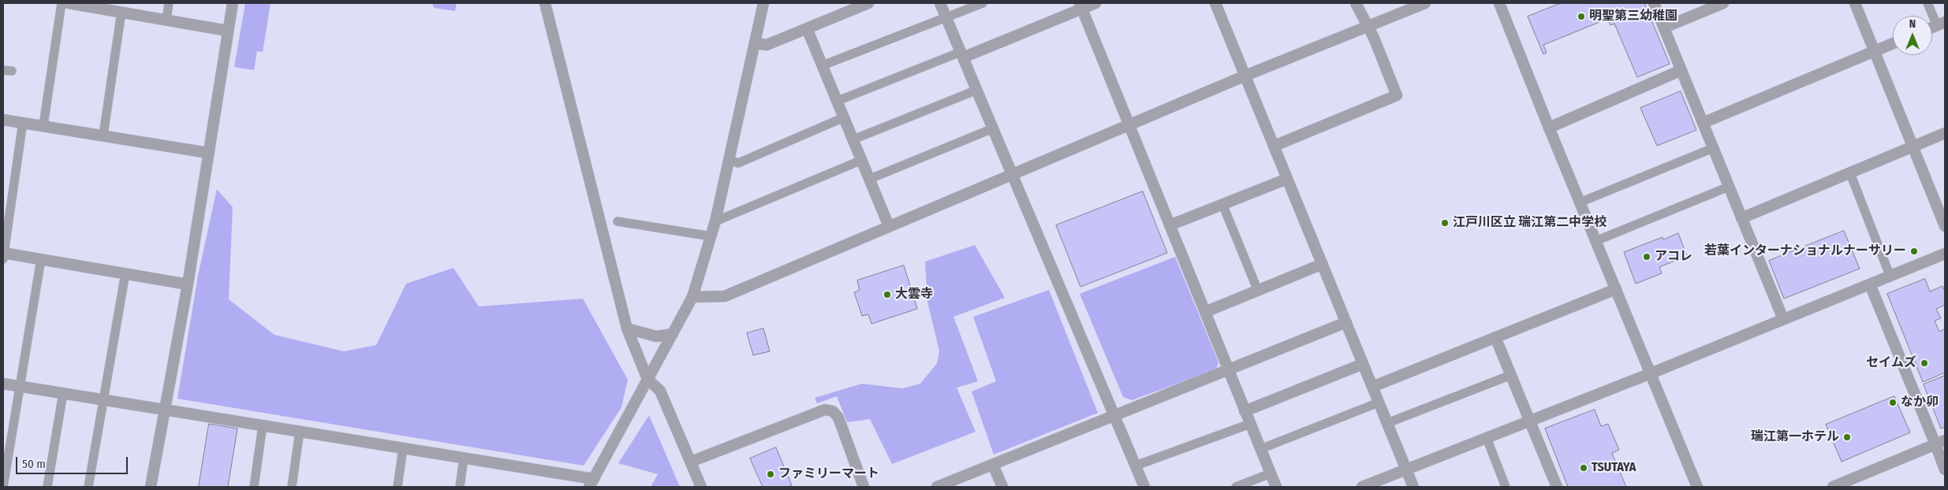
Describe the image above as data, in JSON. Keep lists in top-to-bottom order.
{
  "places": [
    "明聖第三幼稚園",
    "江戸川区立 瑞江第二中学校",
    "若葉インターナショナルナーサリー",
    "アコレ",
    "大雲寺",
    "セイムズ",
    "なか卯",
    "瑞江第一ホテル",
    "TSUTAYA",
    "ファミリーマート"
  ],
  "scale_bar": "50 m",
  "north": "top"
}
